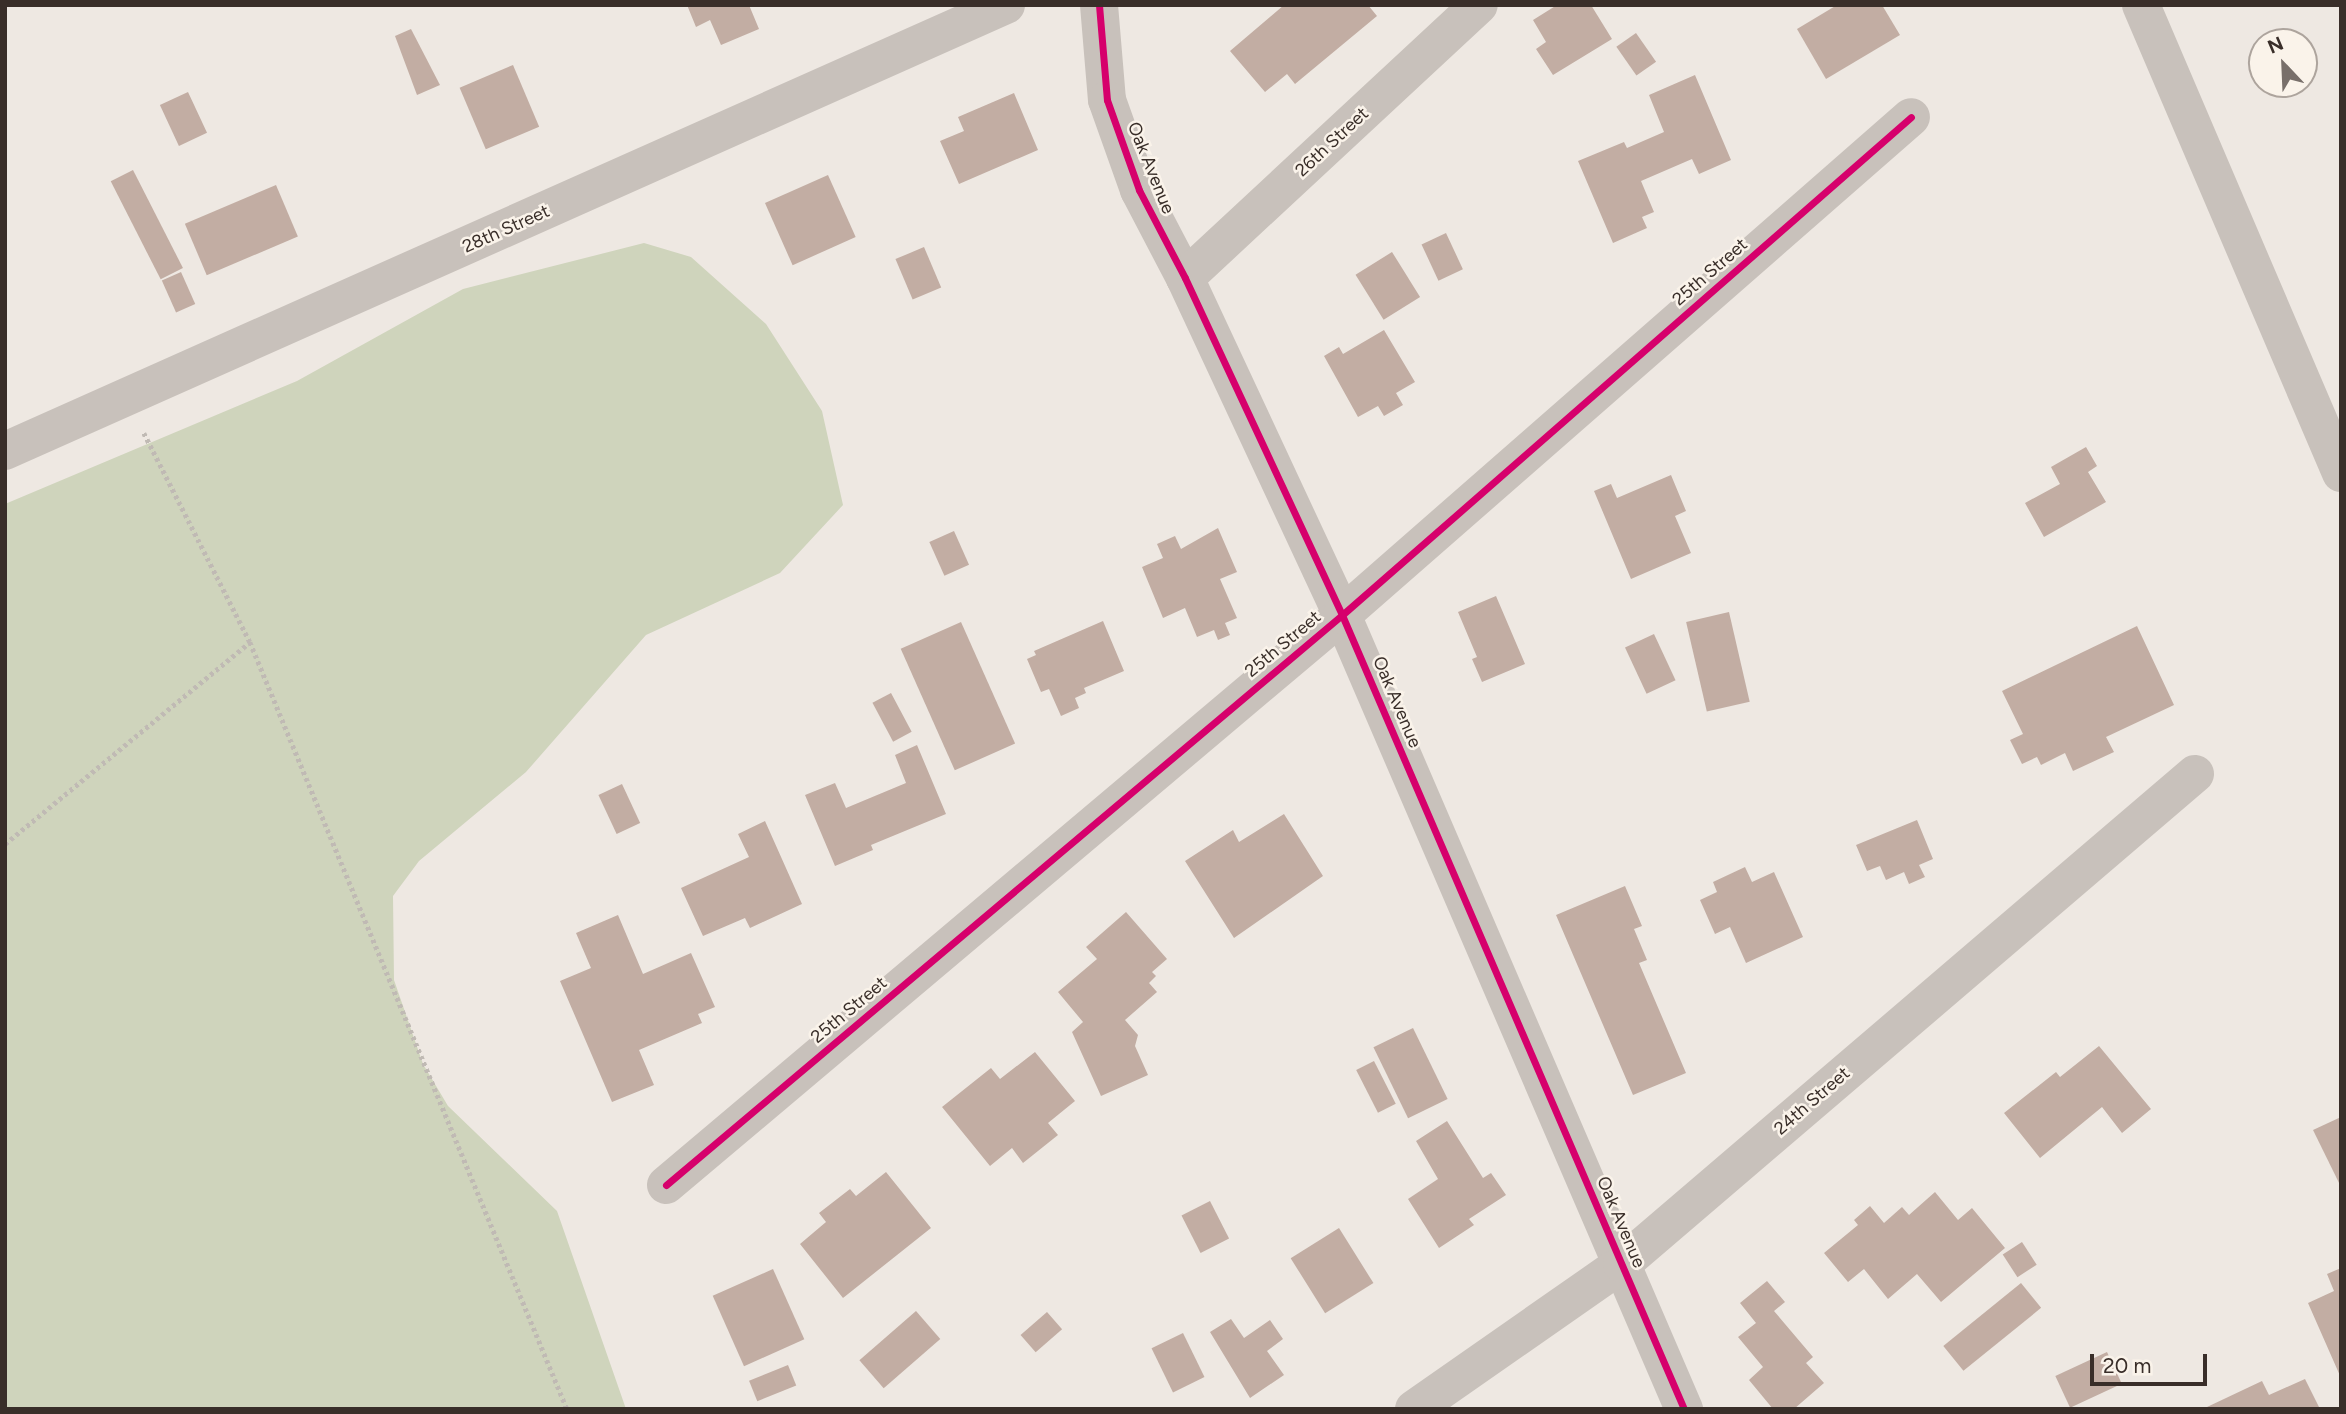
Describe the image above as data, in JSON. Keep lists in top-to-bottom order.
{
  "streets": {
    "street": [
      "26th Street",
      "Oak Avenue",
      "28th Street",
      "25th Street",
      "24th Street"
    ]
  },
  "crossings": [
    ["26th Street", "Oak Avenue"],
    ["Oak Avenue", "25th Street"],
    ["Oak Avenue", "24th Street"]
  ],
  "scale_bar": "20 m",
  "north": "top left"
}
